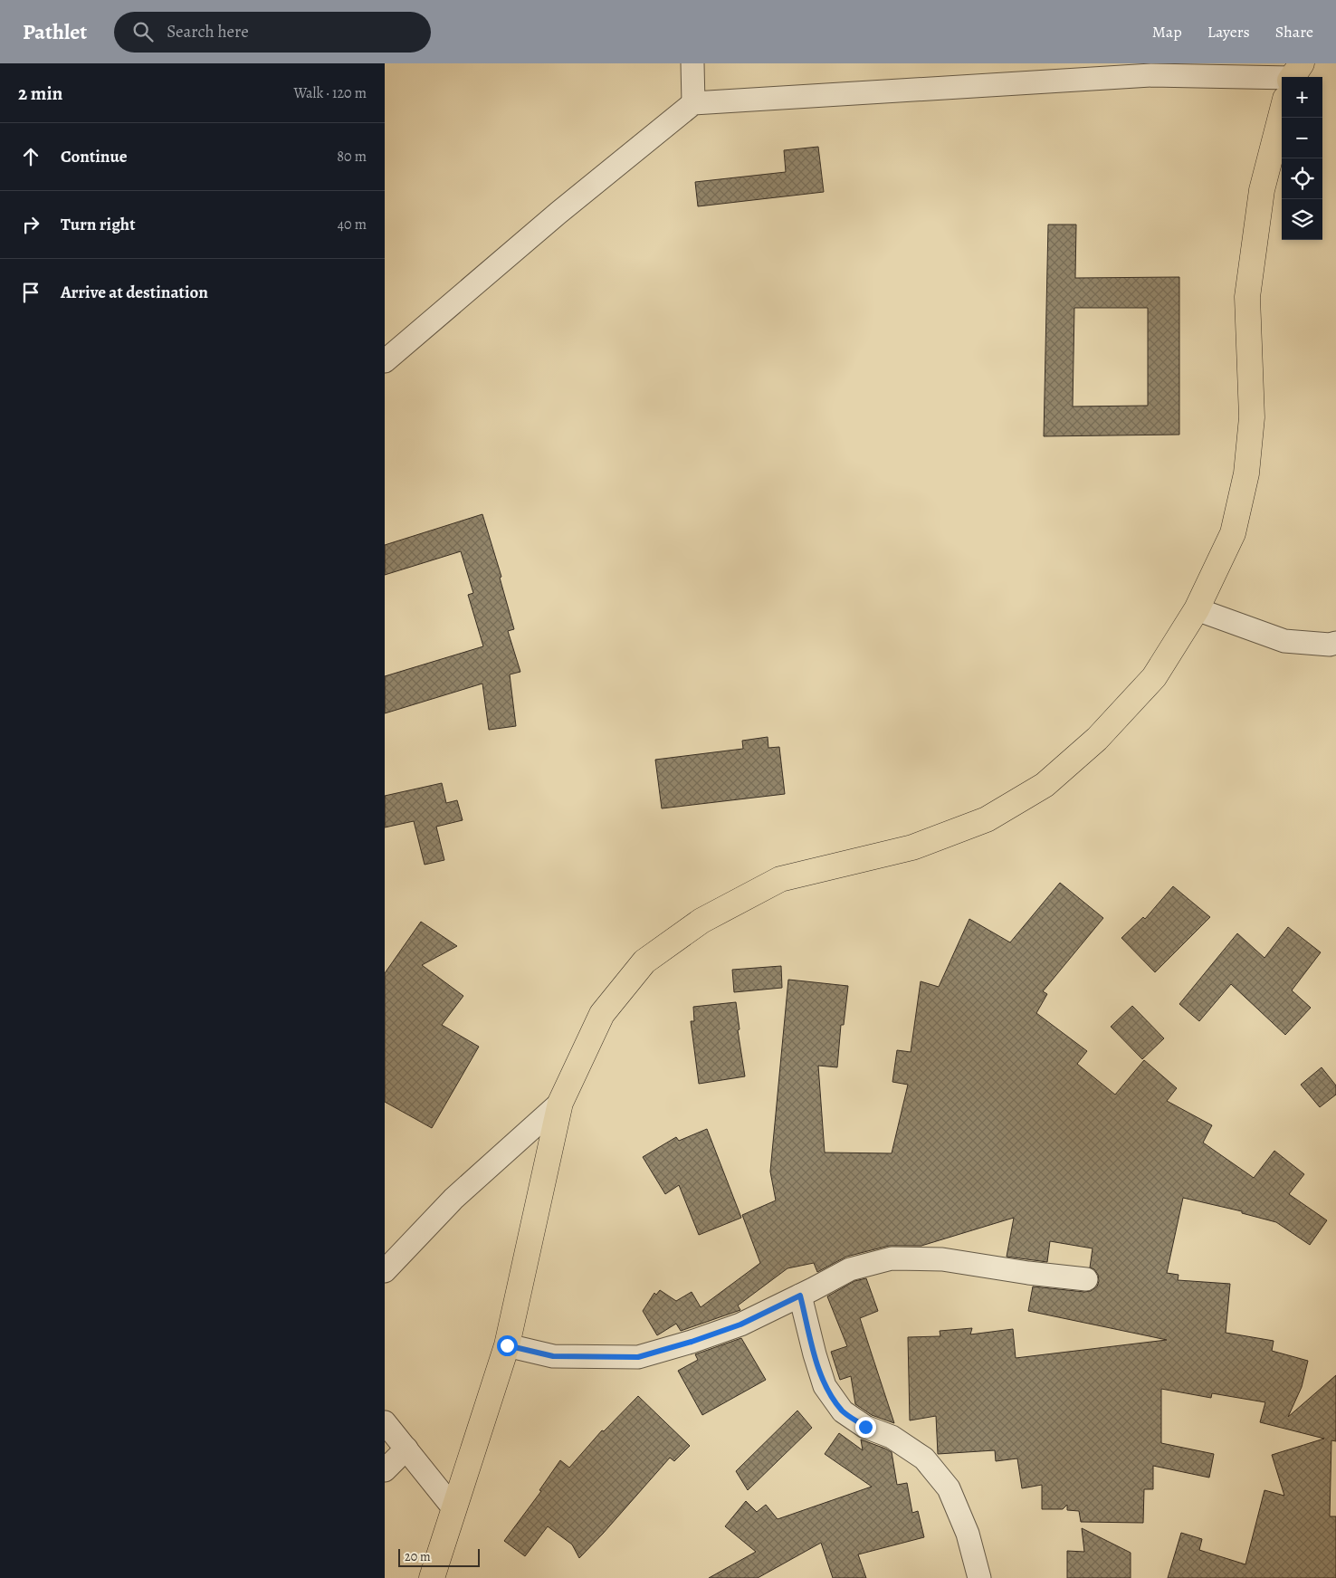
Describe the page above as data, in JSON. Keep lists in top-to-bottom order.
{
  "scale_bar": "20 m",
  "page": {
    "header": "Pathlet",
    "search": "Search here",
    "nav": ["Map", "Layers", "Share"],
    "heading": ["2 min", "Walk · 120 m"],
    "map_buttons": ["+", "−"],
    "list": [
      ["Continue", "80 m"],
      ["Turn right", "40 m"],
      "Arrive at destination"
    ],
    "scale": "20 m"
  }
}
